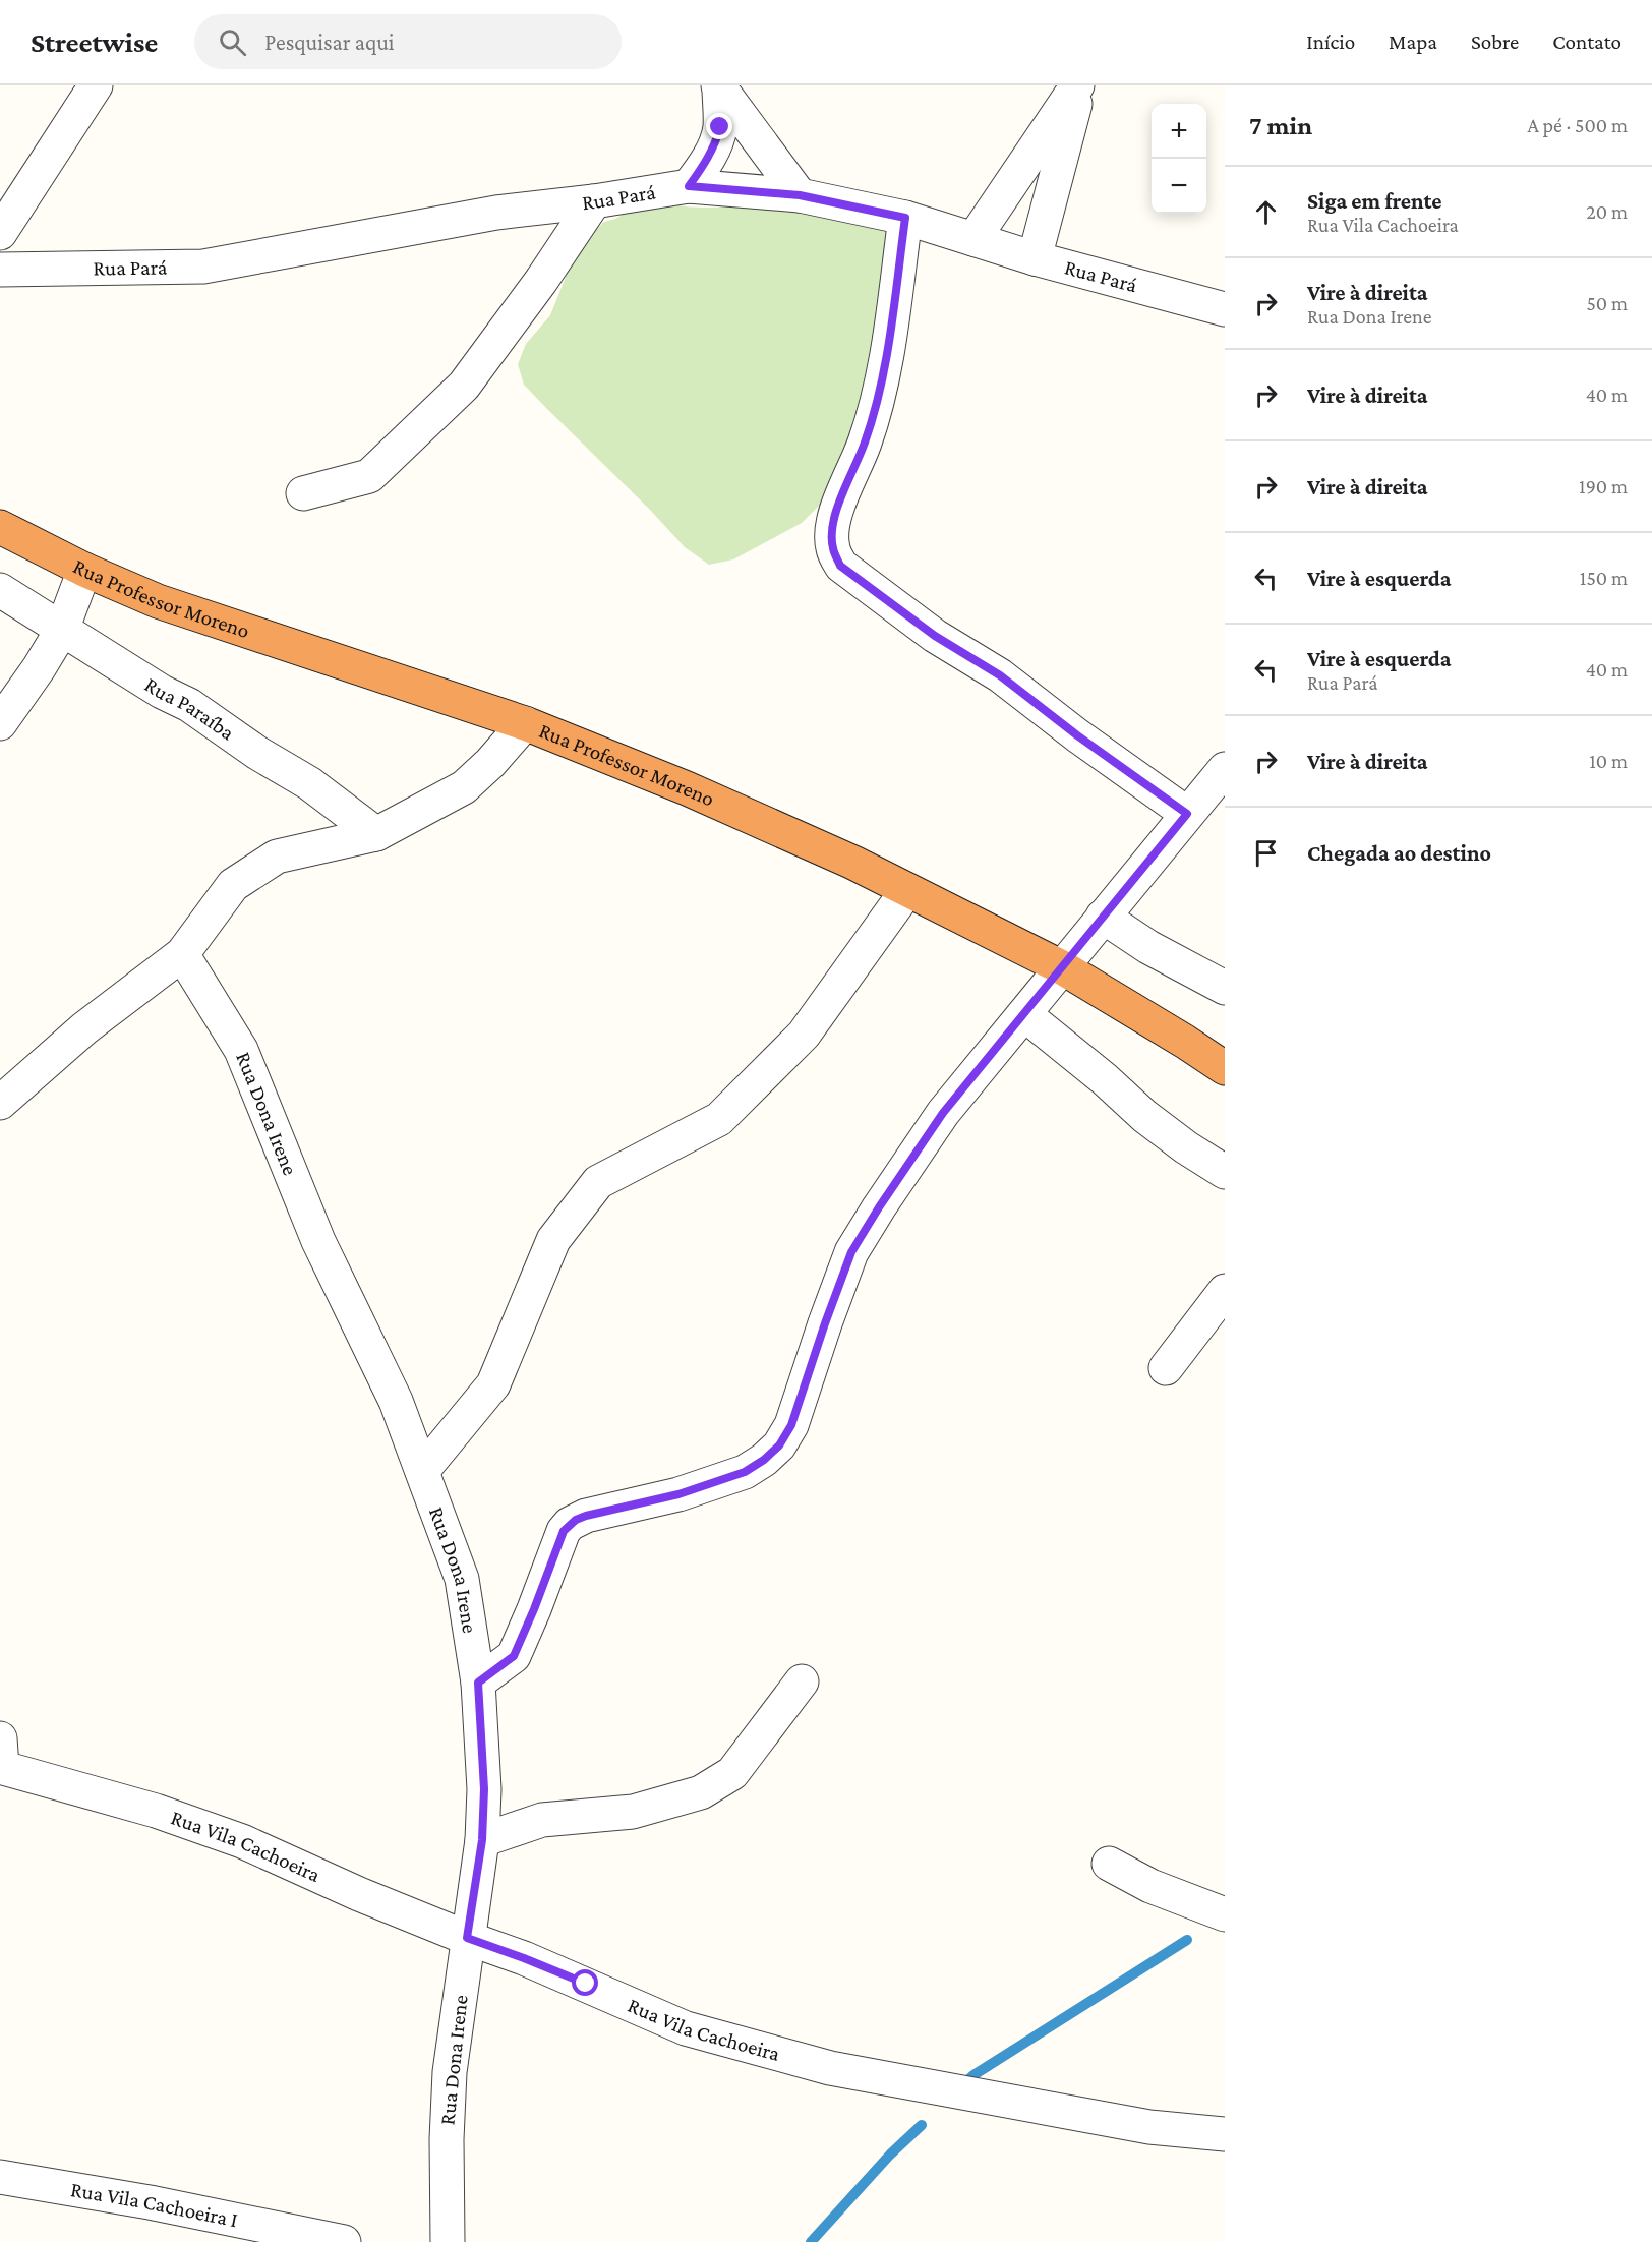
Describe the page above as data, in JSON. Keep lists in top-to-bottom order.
{
  "streets": {
    "highway": ["Rua Professor Moreno"],
    "street": [
      "Rua Pará",
      "Rua Paraíba",
      "Rua Dona Irene",
      "Rua Vila Cachoeira",
      "Rua Vila Cachoeira I"
    ]
  },
  "crossings": [
    ["Rua Dona Irene", "Rua Vila Cachoeira"]
  ],
  "page": {
    "header": "Streetwise",
    "search": "Pesquisar aqui",
    "nav": [
      "Início",
      "Mapa",
      "Sobre",
      "Contato"
    ],
    "heading": ["7 min", "A pé · 500 m"],
    "map_buttons": ["+", "−"],
    "list": [
      ["Siga em frente", "Rua Vila Cachoeira", "20 m"],
      ["Vire à direita", "Rua Dona Irene", "50 m"],
      ["Vire à direita", "40 m"],
      ["Vire à direita", "190 m"],
      ["Vire à esquerda", "150 m"],
      ["Vire à esquerda", "Rua Pará", "40 m"],
      ["Vire à direita", "10 m"],
      "Chegada ao destino"
    ]
  }
}
